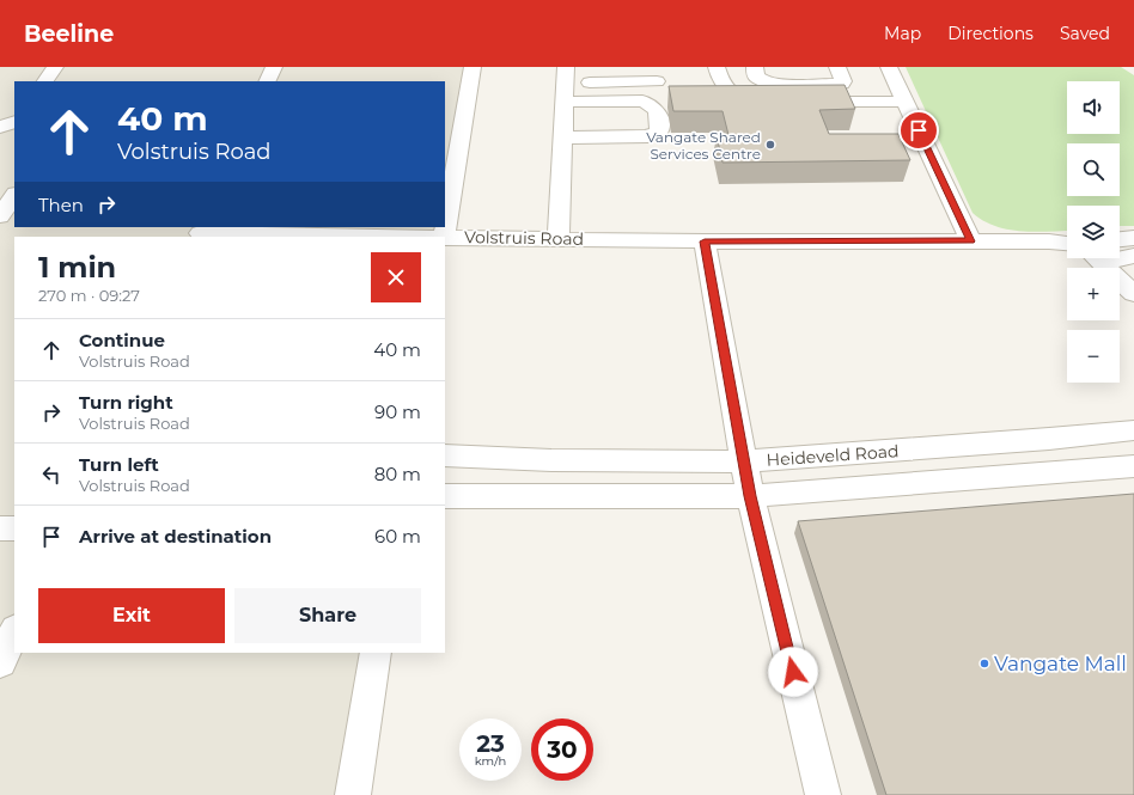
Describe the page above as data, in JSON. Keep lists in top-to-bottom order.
{
  "streets": {
    "street": ["Volstruis Road", "Heideveld Road"]
  },
  "places": ["Vangate Shared Services Centre", "Vangate Mall"],
  "page": {
    "header": "Beeline",
    "nav": ["Map", "Directions", "Saved"],
    "map_buttons": ["+", "−"],
    "turn": ["40 m", "Volstruis Road"],
    "then": "Then",
    "heading": ["1 min", "270 m · 09:27"],
    "list": [
      {
        "name": "Continue",
        "note": "Volstruis Road",
        "value": "40 m"
      },
      {
        "name": "Turn right",
        "note": "Volstruis Road",
        "value": "90 m"
      },
      {
        "name": "Turn left",
        "note": "Volstruis Road",
        "value": "80 m"
      },
      {
        "name": "Arrive at destination",
        "value": "60 m"
      }
    ],
    "buttons": ["Exit", "Share"],
    "speed": "23 km/h",
    "limit": "30"
  }
}
